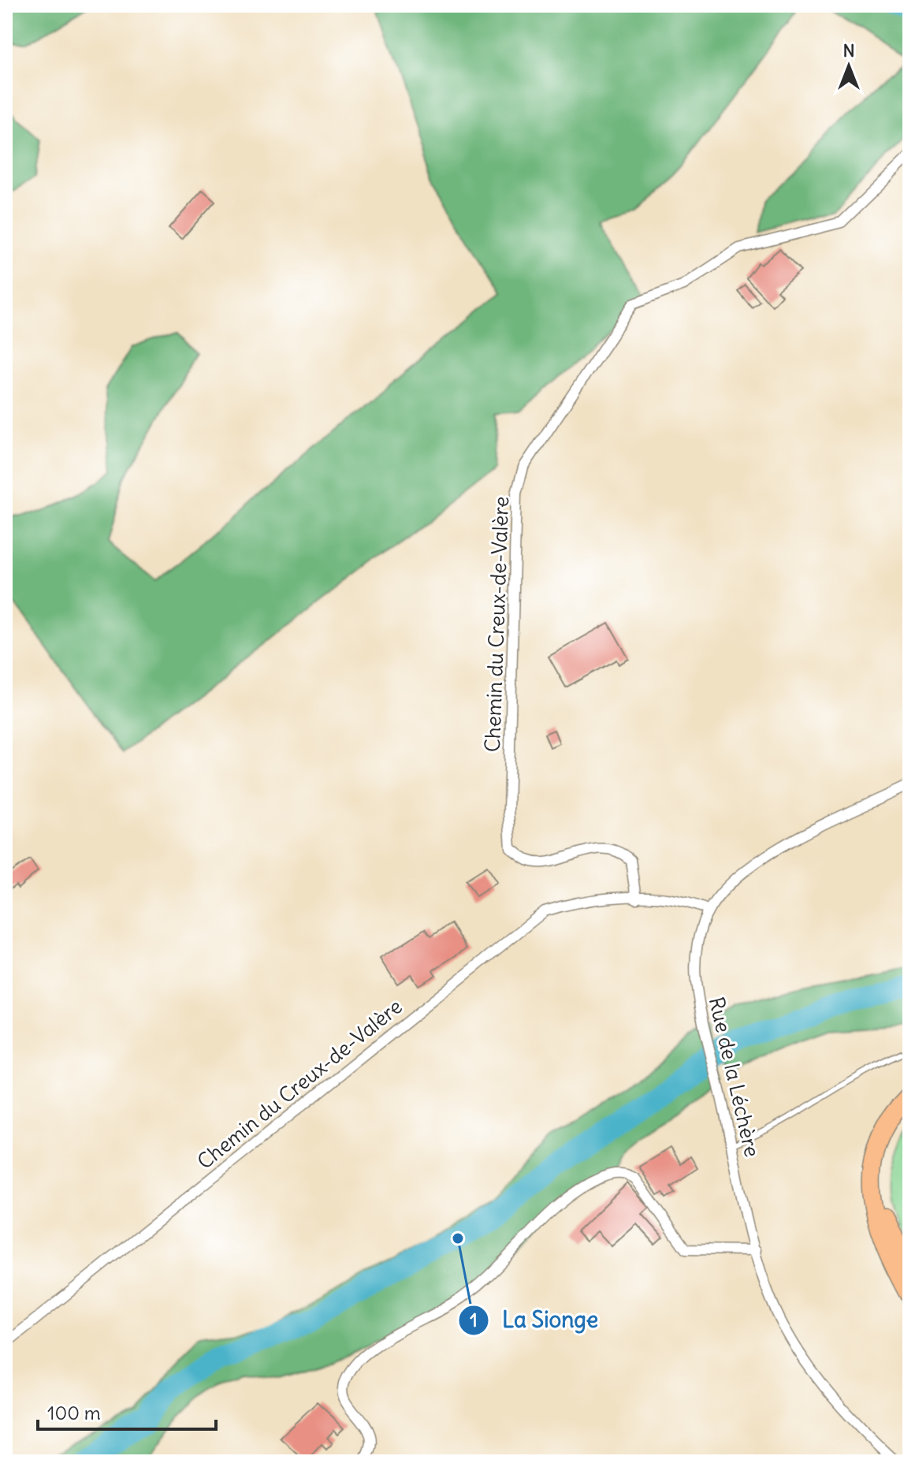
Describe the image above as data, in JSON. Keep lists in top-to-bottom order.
{
  "streets": {
    "street": ["Chemin du Creux-de-Valère", "Rue de la Léchère"]
  },
  "crossings": [
    ["Chemin du Creux-de-Valère", "Rue de la Léchère"]
  ],
  "places": ["La Sionge"],
  "scale_bar": "100 m",
  "north": "top"
}
